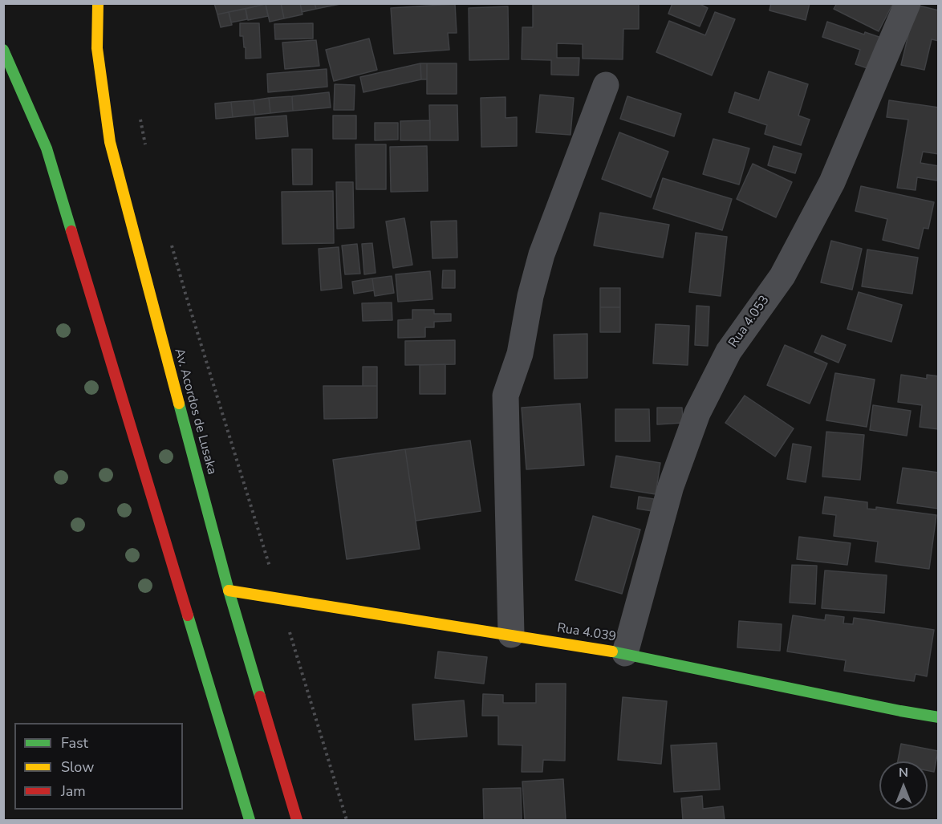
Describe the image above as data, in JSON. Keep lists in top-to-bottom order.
{
  "streets": {
    "main road": ["Av. Acordos de Lusaka", "Rua 4.039"],
    "street": ["Rua 4.053"]
  },
  "crossings": [
    ["Rua 4.053", "Rua 4.039"],
    ["Av. Acordos de Lusaka", "Rua 4.039"]
  ],
  "legend": ["Fast", "Slow", "Jam"],
  "north": "top"
}
